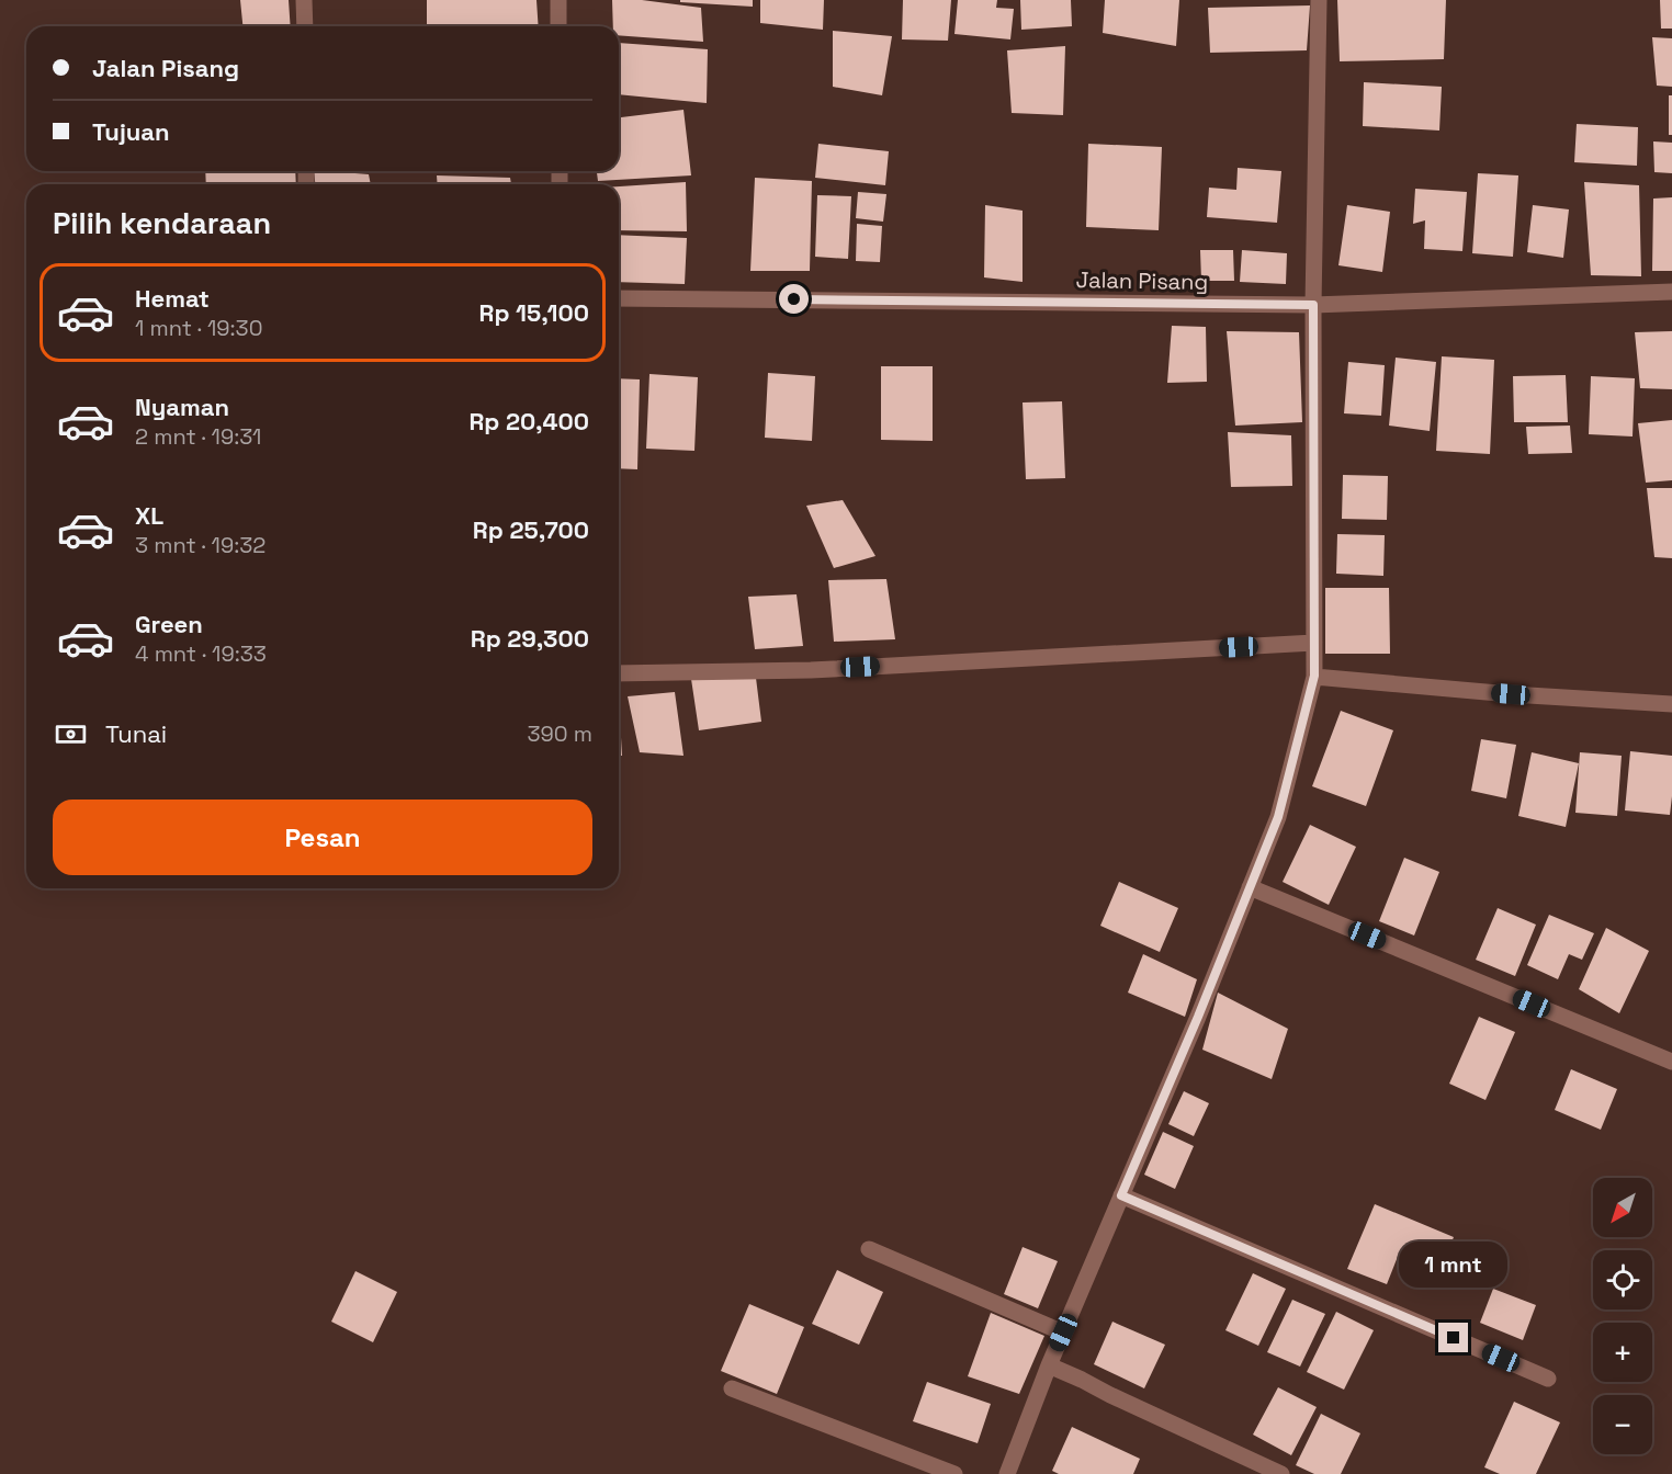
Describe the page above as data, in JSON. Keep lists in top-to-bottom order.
{
  "streets": {
    "street": ["Jalan Pisang"]
  },
  "north": "bottom left",
  "page": {
    "banner": ["Jalan Pisang", "Tujuan"],
    "heading": "Pilih kendaraan",
    "list": [
      {
        "name": "Hemat",
        "note": "1 mnt · 19:30",
        "value": "Rp 15,100"
      },
      {
        "name": "Nyaman",
        "note": "2 mnt · 19:31",
        "value": "Rp 20,400"
      },
      {
        "name": "XL",
        "note": "3 mnt · 19:32",
        "value": "Rp 25,700"
      },
      {
        "name": "Green",
        "note": "4 mnt · 19:33",
        "value": "Rp 29,300"
      }
    ],
    "pay": ["Tunai", "390 m"],
    "buttons": "Pesan",
    "map_buttons": ["+", "−"],
    "bubble": "1 mnt"
  }
}
